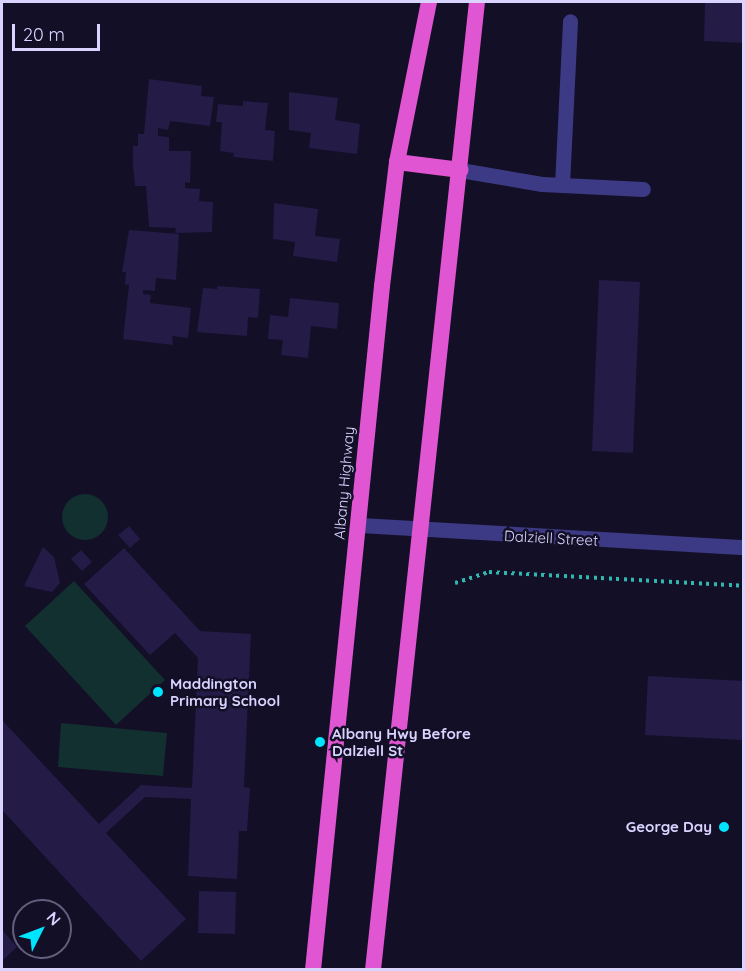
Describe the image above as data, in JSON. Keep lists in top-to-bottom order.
{
  "streets": {
    "highway": ["Albany Highway"],
    "street": ["Dalziell Street"]
  },
  "crossings": [
    ["Albany Highway", "Dalziell Street"]
  ],
  "places": ["Maddington Primary School", "Albany Hwy Before Dalziell St", "George Day"],
  "scale_bar": "20 m",
  "north": "top right"
}
